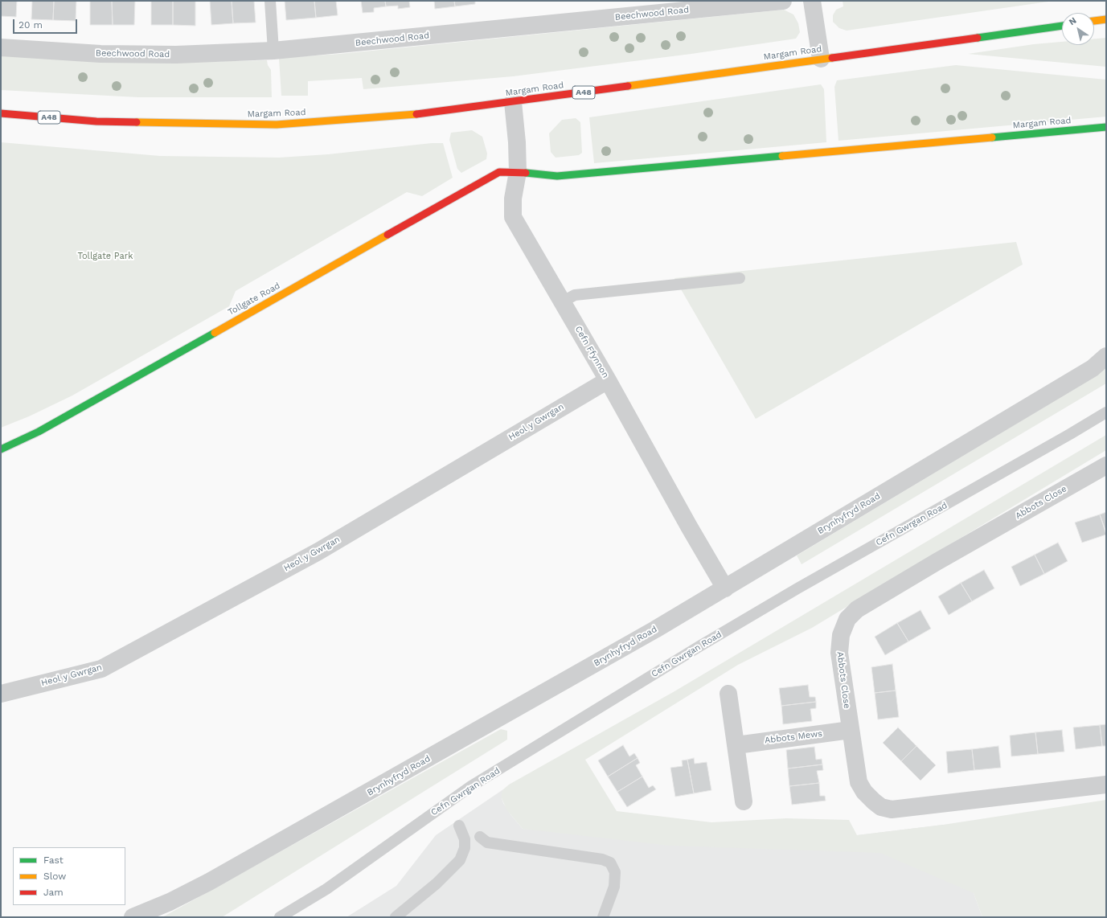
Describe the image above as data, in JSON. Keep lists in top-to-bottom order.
{
  "streets": {
    "street": [
      "Beechwood Road",
      "Margam Road",
      "A48",
      "Tollgate Road",
      "Cefn Ffynnon",
      "Heol y Gwrgan",
      "Abbots Close",
      "Brynhyfryd Road",
      "Abbots Mews"
    ],
    "lane": ["Cefn Gwrgan Road"]
  },
  "crossings": [
    ["Margam Road", "Tollgate Road"],
    ["Margam Road", "Cefn Ffynnon"],
    ["Tollgate Road", "Cefn Ffynnon"],
    ["Cefn Ffynnon", "Heol y Gwrgan"],
    ["Cefn Ffynnon", "Brynhyfryd Road"],
    ["Abbots Close", "Abbots Mews"]
  ],
  "parks": ["Tollgate Park"],
  "legend": ["Fast", "Slow", "Jam"],
  "scale_bar": "20 m",
  "north": "top left"
}
